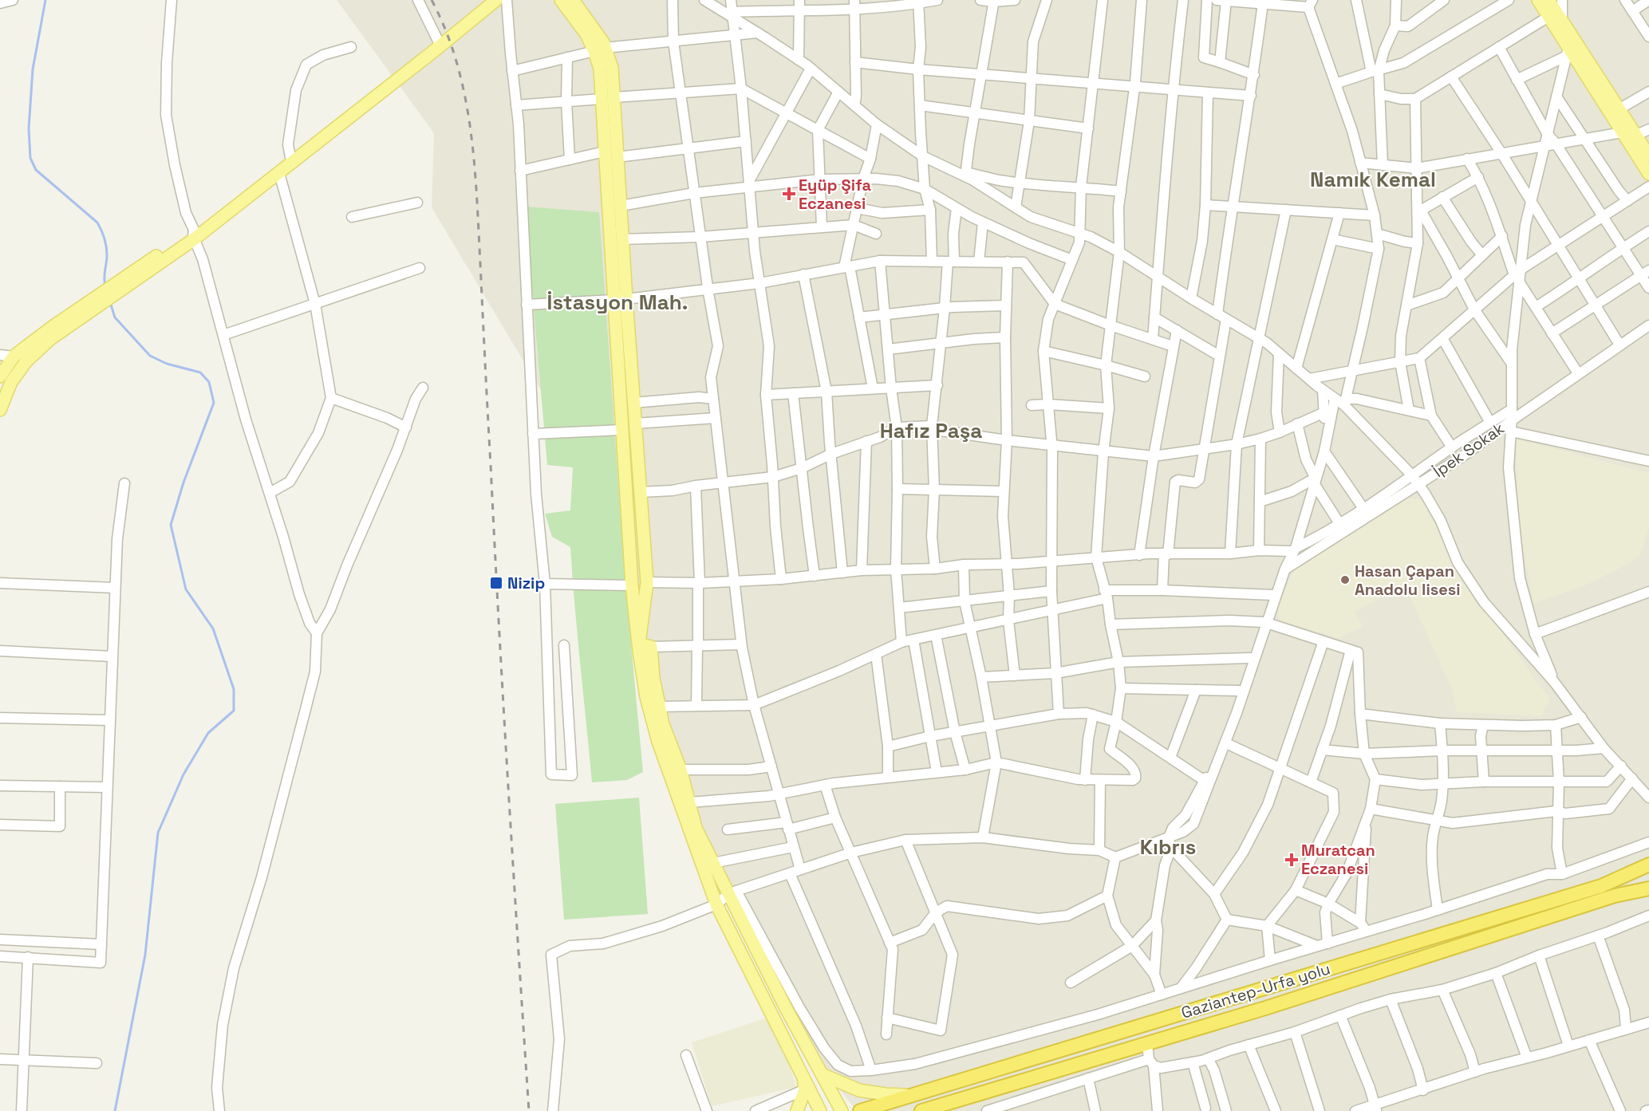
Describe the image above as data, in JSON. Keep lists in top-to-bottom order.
{
  "streets": {
    "highway": ["Gaziantep-Urfa yolu"],
    "street": ["İpek Sokak"]
  },
  "districts": [
    "Namık Kemal",
    "İstasyon Mah.",
    "Hafız Paşa",
    "Kıbrıs"
  ],
  "places": {
    "health": ["Eyüp Şifa Eczanesi", "Muratcan Eczanesi"],
    "other": ["Hasan Çapan Anadolu lisesi"],
    "transit": ["Nizip"]
  }
}
